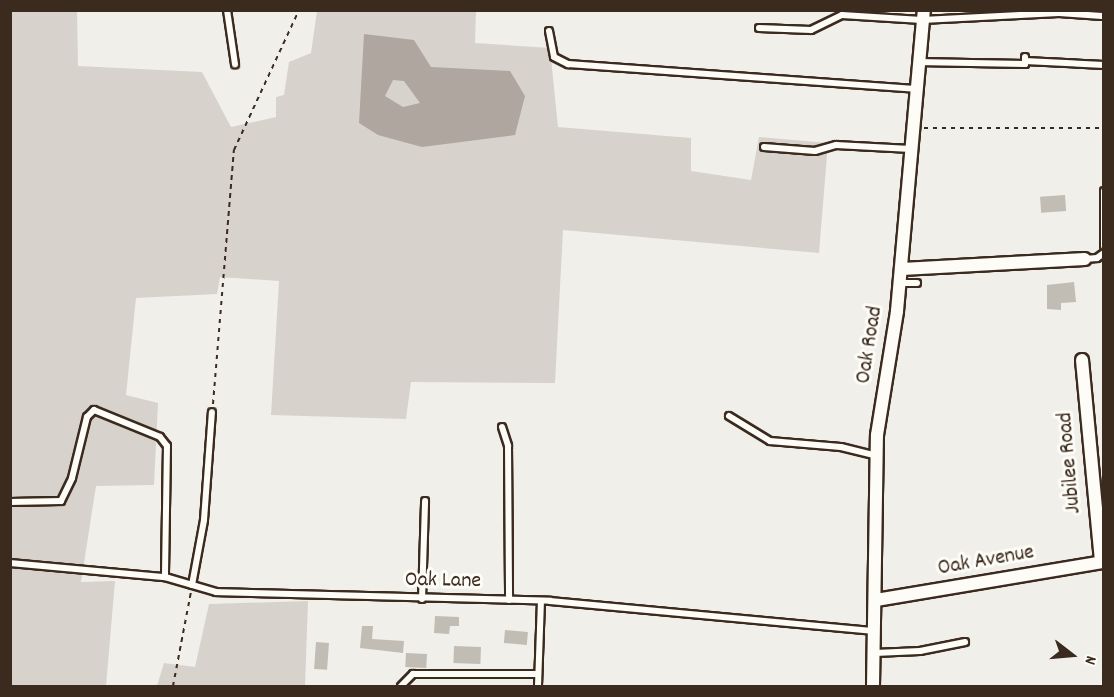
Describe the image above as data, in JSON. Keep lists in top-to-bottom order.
{
  "streets": {
    "street": ["Oak Road", "Jubilee Road", "Oak Avenue"],
    "lane": ["Oak Lane"]
  },
  "crossings": [
    ["Oak Road", "Oak Avenue"],
    ["Oak Road", "Oak Lane"],
    ["Jubilee Road", "Oak Avenue"]
  ],
  "north": "right"
}
